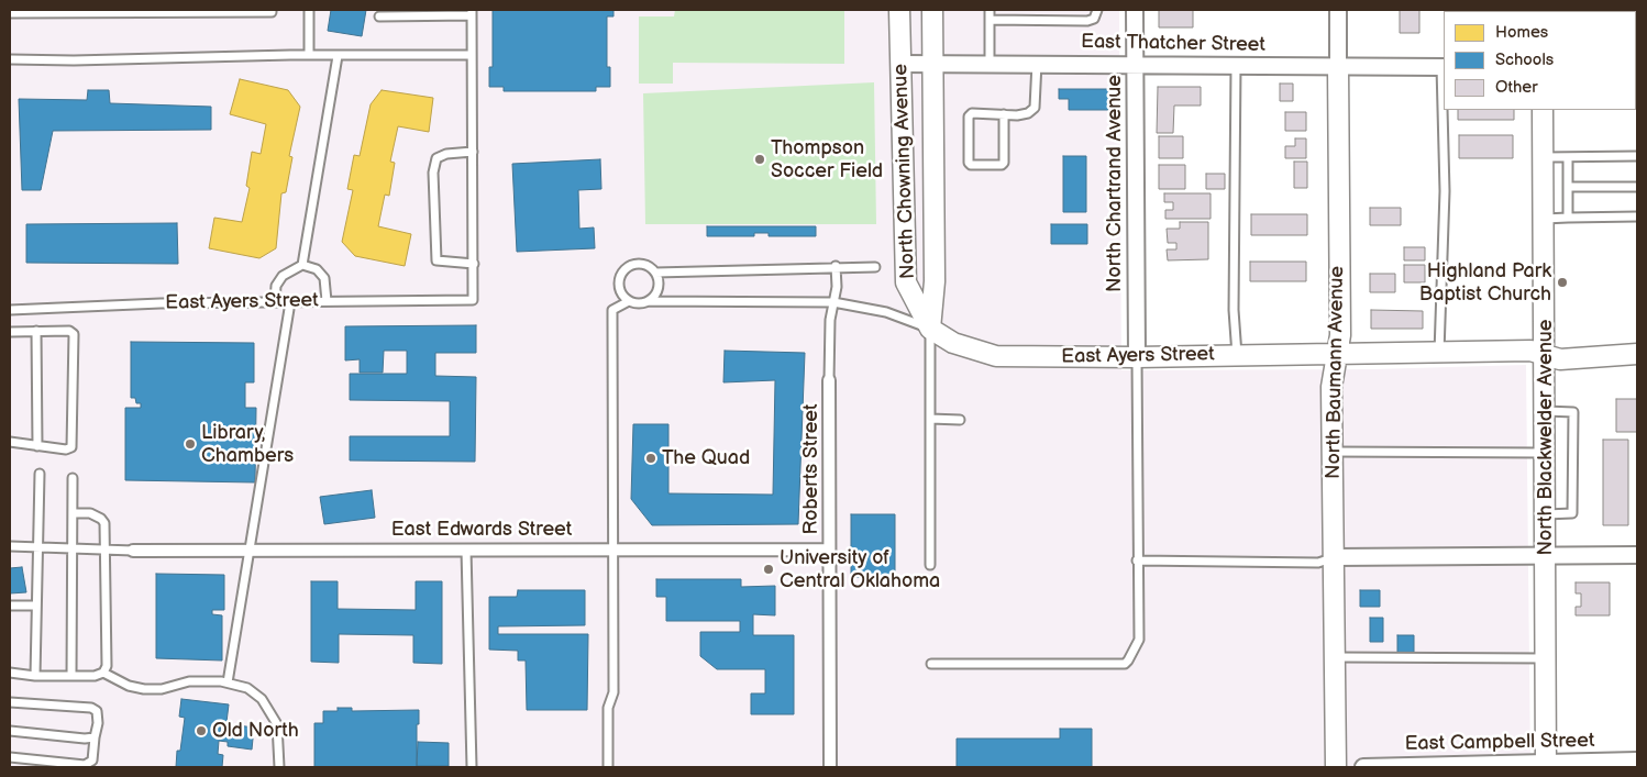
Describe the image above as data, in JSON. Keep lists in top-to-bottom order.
{
  "streets": {
    "street": [
      "East Thatcher Street",
      "North Chowning Avenue",
      "North Chartrand Avenue",
      "East Ayers Street",
      "North Baumann Avenue",
      "North Blackwelder Avenue",
      "Roberts Street",
      "East Edwards Street",
      "East Campbell Street"
    ]
  },
  "crossings": [
    ["East Thatcher Street", "North Chowning Avenue"],
    ["East Thatcher Street", "North Chartrand Avenue"],
    ["East Thatcher Street", "North Baumann Avenue"],
    ["North Chowning Avenue", "East Ayers Street"],
    ["North Chartrand Avenue", "East Ayers Street"],
    ["East Ayers Street", "North Baumann Avenue"],
    ["East Ayers Street", "North Blackwelder Avenue"],
    ["East Ayers Street", "Roberts Street"],
    ["North Blackwelder Avenue", "East Campbell Street"],
    ["Roberts Street", "East Edwards Street"]
  ],
  "places": [
    "Thompson Soccer Field",
    "Highland Park Baptist Church",
    "Library, Chambers",
    "The Quad",
    "University of Central Oklahoma",
    "Old North"
  ],
  "legend": ["Homes", "Schools", "Other"]
}
